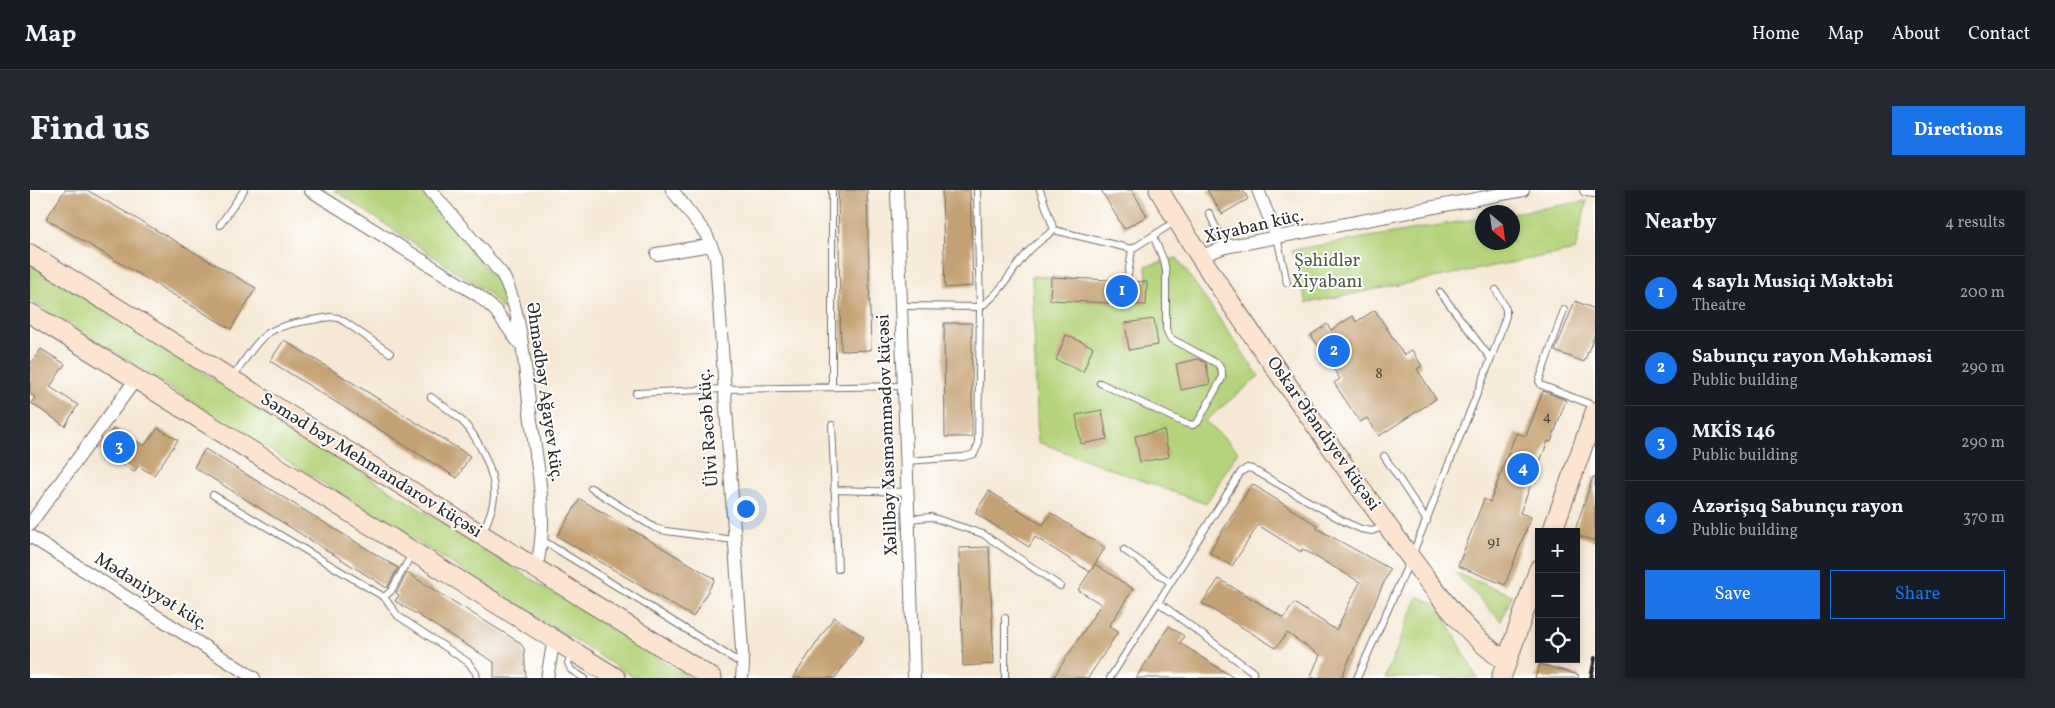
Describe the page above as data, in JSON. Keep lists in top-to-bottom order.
{
  "streets": {
    "main road": ["Oskar Əfəndiyev küçəsi", "Səməd bəy Mehmandarov küçəsi"],
    "street": [
      "Xiyaban küç.",
      "Əhmədbəy Ağayev küç.",
      "Ülvi Rəcəb küç.",
      "Xəlilbəy Xasməmmədov küçəsi",
      "Mədəniyyət küç."
    ]
  },
  "crossings": [
    ["Xiyaban küç.", "Oskar Əfəndiyev küçəsi"],
    ["Əhmədbəy Ağayev küç.", "Səməd bəy Mehmandarov küçəsi"]
  ],
  "parks": ["Şəhidlər Xiyabanı"],
  "house_numbers": ["8", "4", "91"],
  "north": "bottom right",
  "page": {
    "header": "Map",
    "nav": [
      "Home",
      "Map",
      "About",
      "Contact"
    ],
    "title": "Find us",
    "buttons": [
      "Directions",
      ["Save", "Share"]
    ],
    "heading": ["Nearby", "4 results"],
    "list": [
      {
        "mark": "1",
        "name": "4 saylı Musiqi Məktəbi",
        "note": "Theatre",
        "value": "200 m"
      },
      {
        "mark": "2",
        "name": "Sabunçu rayon Məhkəməsi",
        "note": "Public building",
        "value": "290 m"
      },
      {
        "mark": "3",
        "name": "MKİS 146",
        "note": "Public building",
        "value": "290 m"
      },
      {
        "mark": "4",
        "name": "Azərişıq Sabunçu rayon",
        "note": "Public building",
        "value": "370 m"
      }
    ],
    "pins": [
      "1",
      "2",
      "3",
      "4"
    ],
    "map_buttons": ["+", "−"]
  }
}
